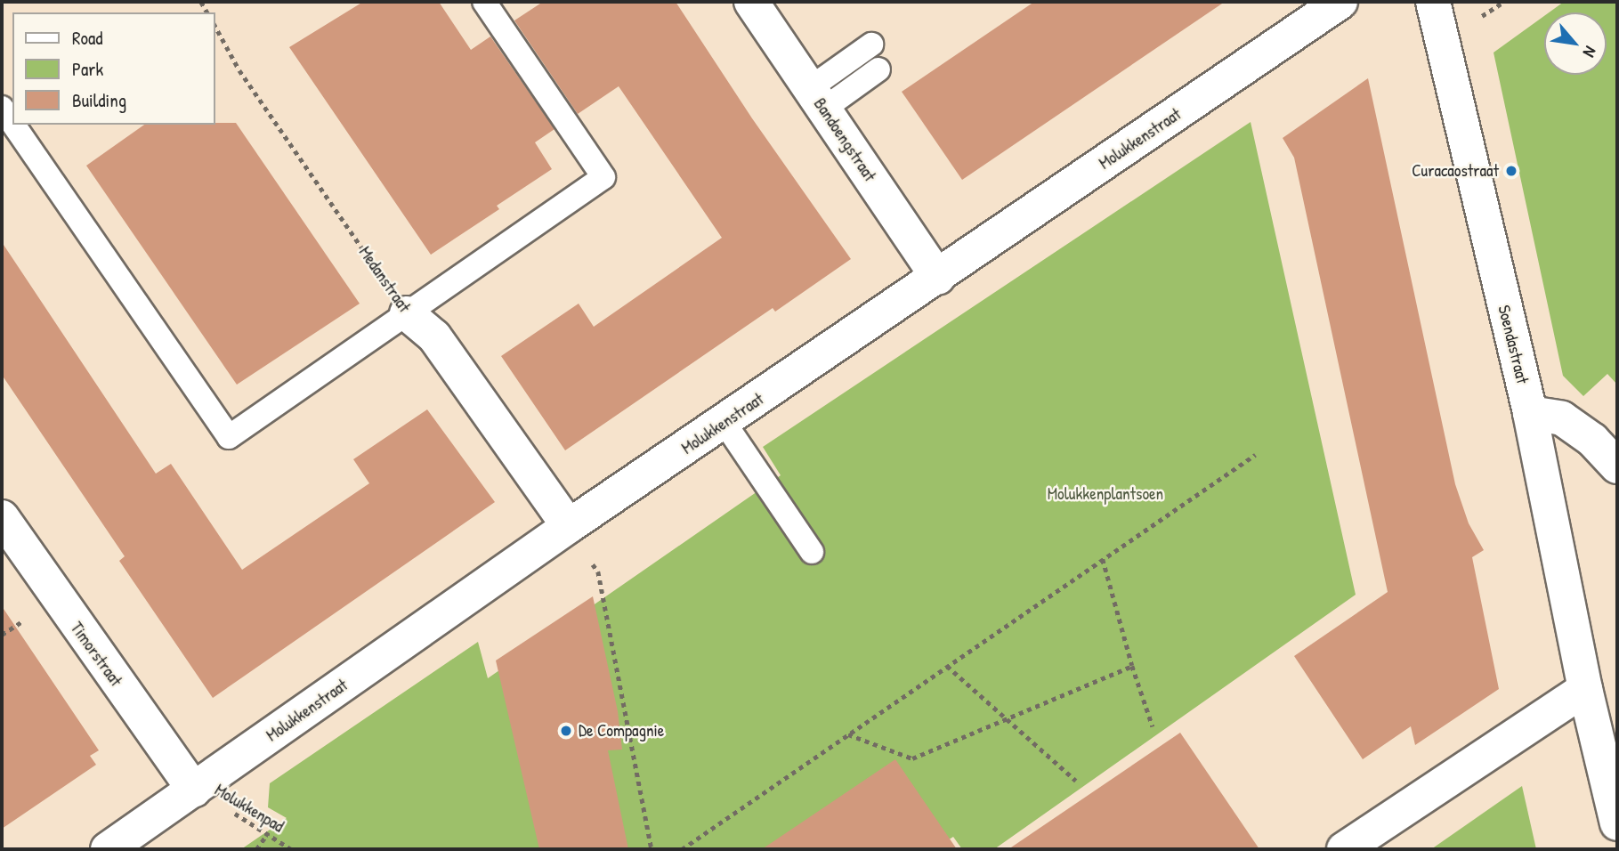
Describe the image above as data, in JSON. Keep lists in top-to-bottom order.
{
  "streets": {
    "street": [
      "Molukkenstraat",
      "Bandoengstraat",
      "Medanstraat",
      "Soendastraat",
      "Timorstraat"
    ],
    "path": ["Molukkenpad"]
  },
  "crossings": [
    ["Molukkenstraat", "Bandoengstraat"],
    ["Molukkenstraat", "Medanstraat"],
    ["Molukkenstraat", "Timorstraat"],
    ["Molukkenstraat", "Molukkenpad"],
    ["Timorstraat", "Molukkenpad"]
  ],
  "parks": ["Molukkenplantsoen"],
  "places": ["Curacaostraat", "De Compagnie"],
  "legend": ["Road", "Park", "Building"],
  "north": "bottom right"
}
